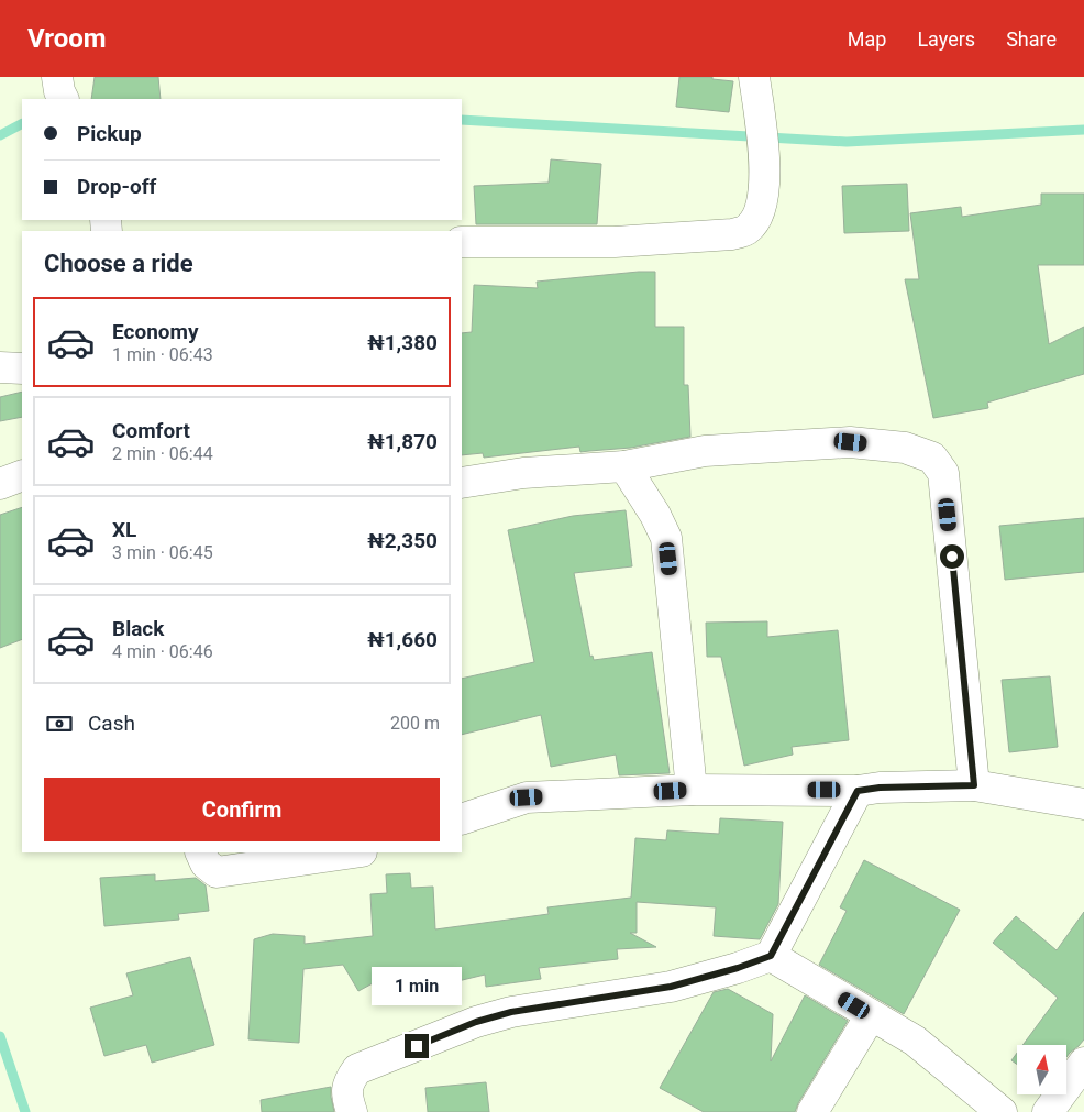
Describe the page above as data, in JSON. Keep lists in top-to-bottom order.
{
  "north": "top",
  "page": {
    "header": "Vroom",
    "nav": ["Map", "Layers", "Share"],
    "banner": ["Pickup", "Drop-off"],
    "heading": "Choose a ride",
    "list": [
      {
        "name": "Economy",
        "note": "1 min · 06:43",
        "value": "₦1,380"
      },
      {
        "name": "Comfort",
        "note": "2 min · 06:44",
        "value": "₦1,870"
      },
      {
        "name": "XL",
        "note": "3 min · 06:45",
        "value": "₦2,350"
      },
      {
        "name": "Black",
        "note": "4 min · 06:46",
        "value": "₦1,660"
      }
    ],
    "pay": ["Cash", "200 m"],
    "buttons": "Confirm",
    "bubble": "1 min"
  }
}
